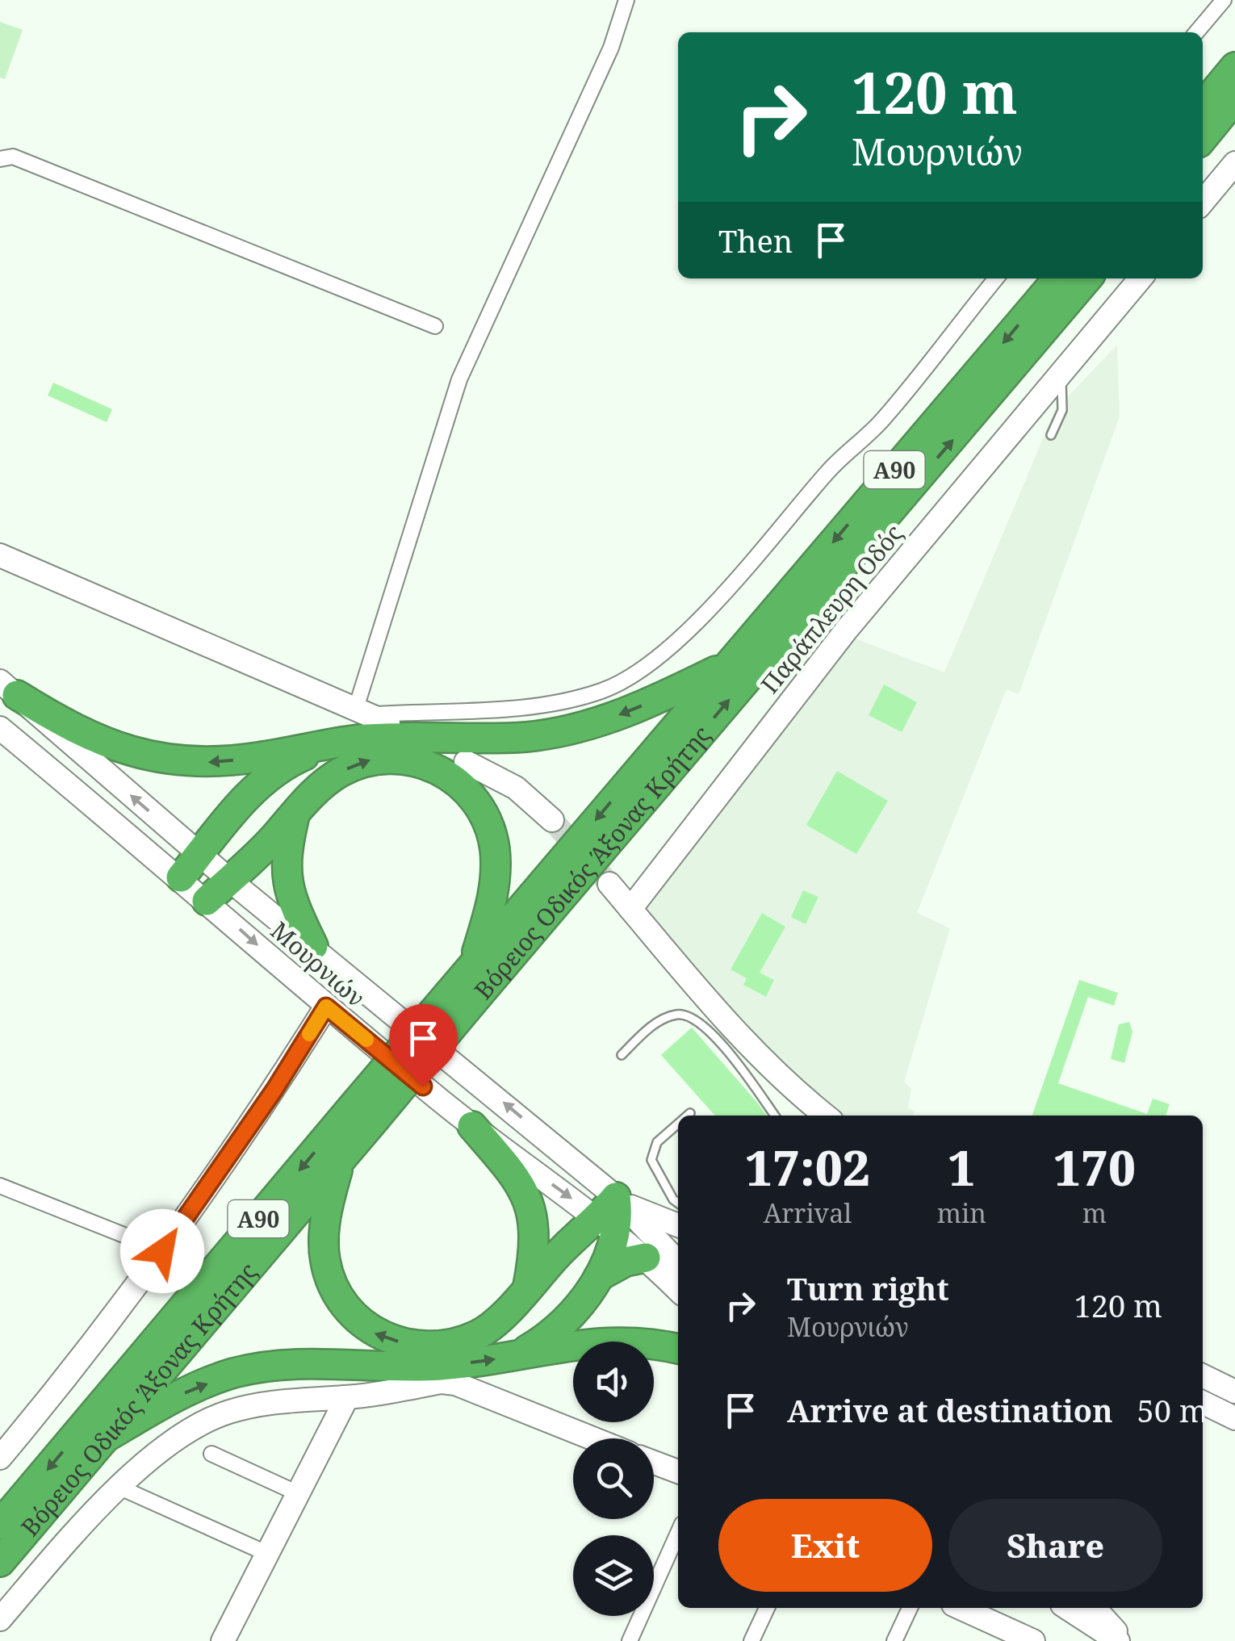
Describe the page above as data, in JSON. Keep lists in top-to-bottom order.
{
  "streets": {
    "highway": ["Α90", "Βόρειος Οδικός Άξονας Κρήτης"],
    "street": ["Παράπλευρη Οδός", "Μουρνιών"]
  },
  "page": {
    "turn": ["120 m", "Μουρνιών"],
    "then": "Then",
    "eta": [
      "17:02",
      "Arrival",
      "1",
      "min",
      "170",
      "m"
    ],
    "list": [
      {
        "name": "Turn right",
        "note": "Μουρνιών",
        "value": "120 m"
      },
      {
        "name": "Arrive at destination",
        "value": "50 m"
      }
    ],
    "buttons": ["Exit", "Share"]
  }
}
